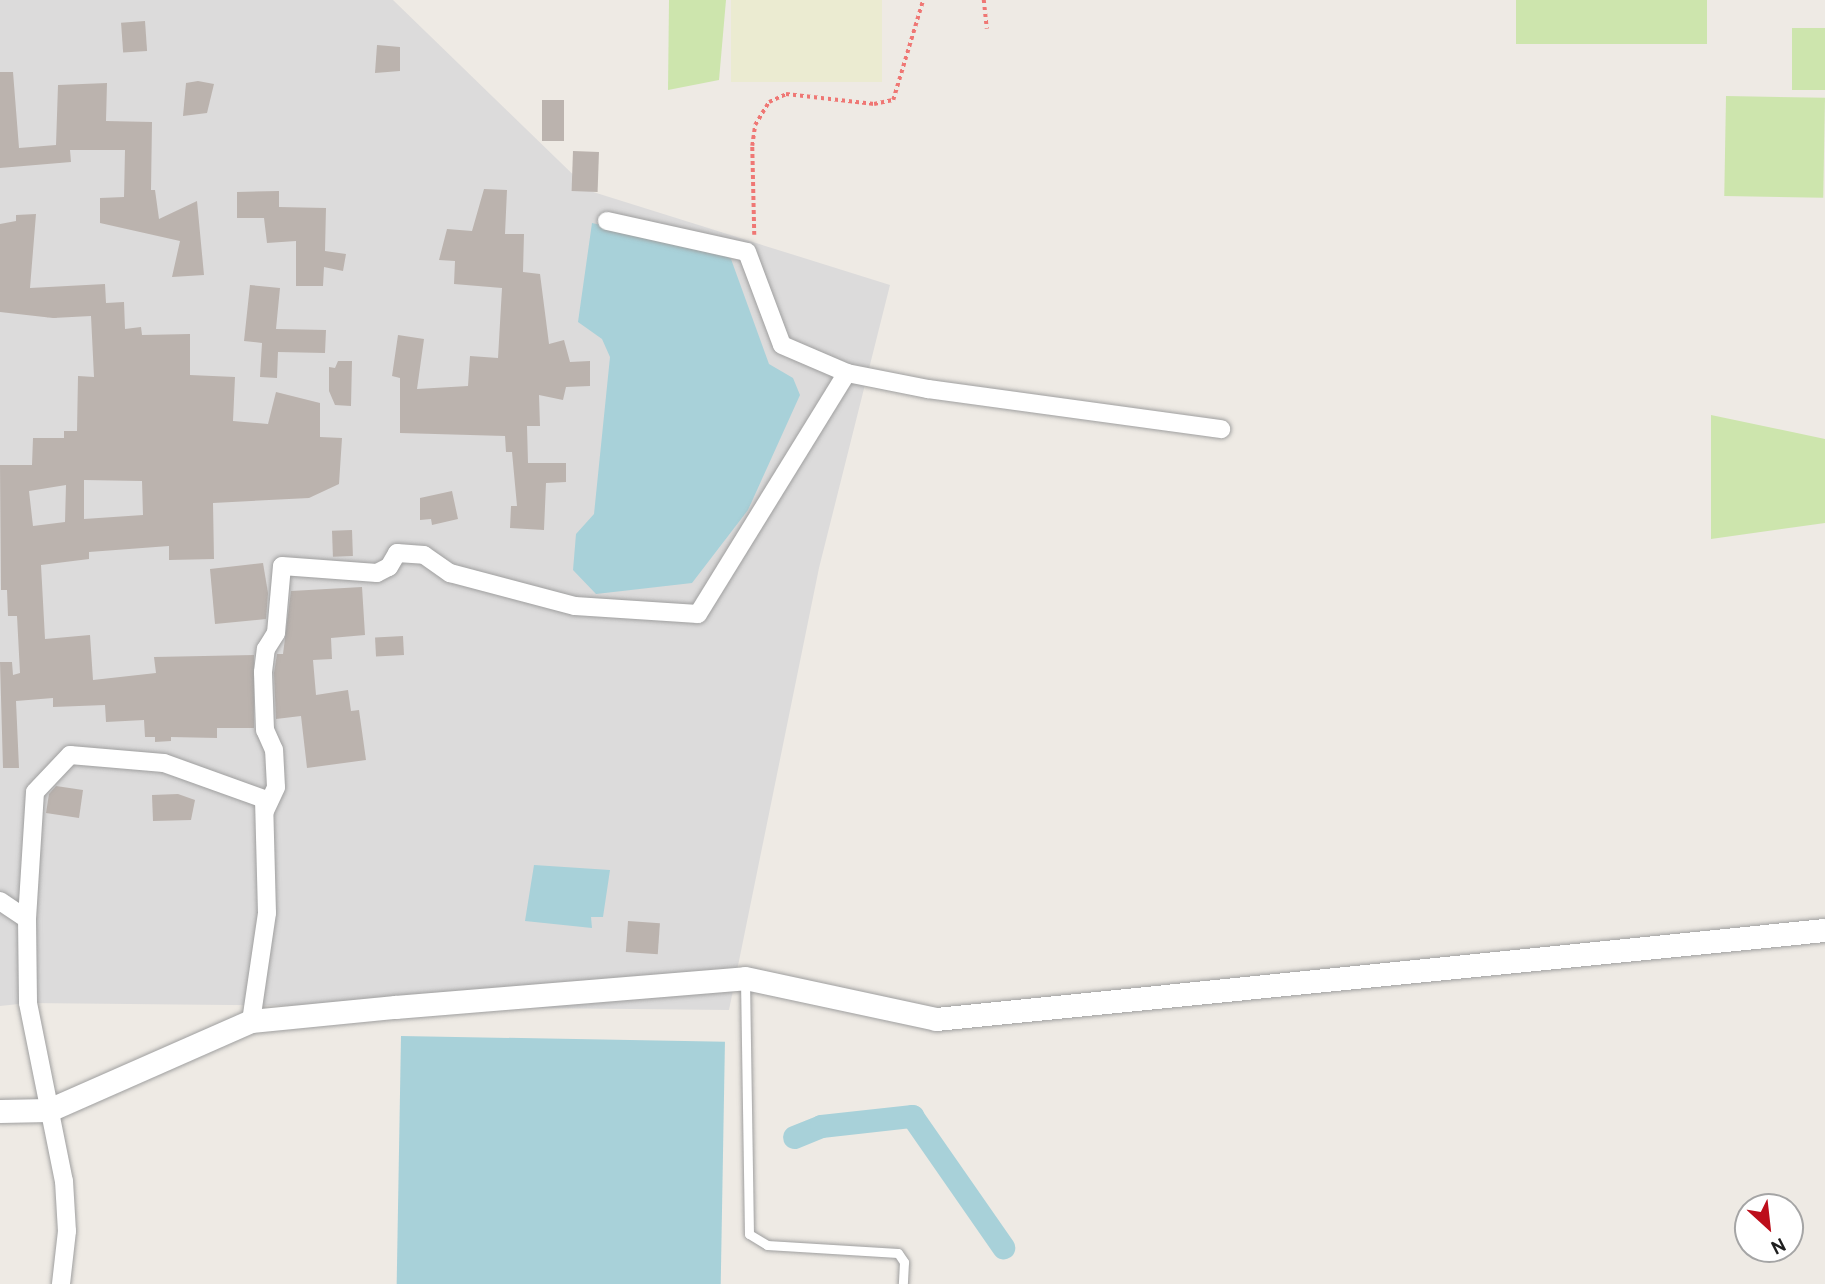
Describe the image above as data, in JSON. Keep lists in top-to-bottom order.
{
  "north": "bottom right"
}
